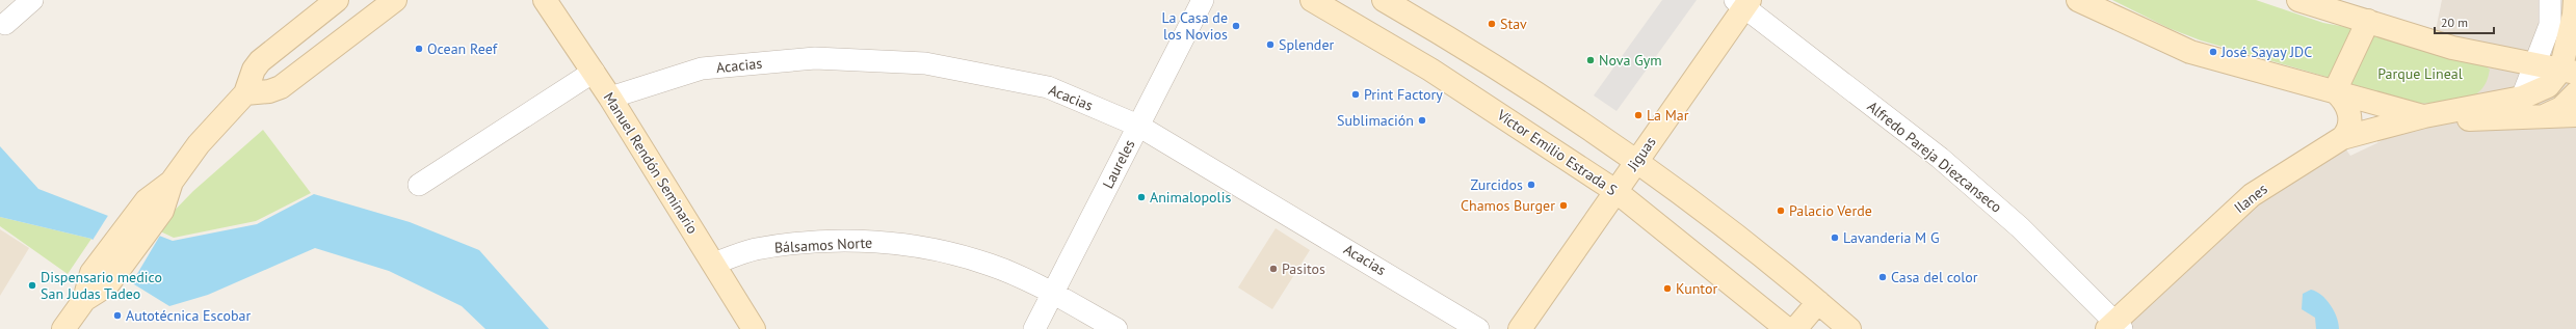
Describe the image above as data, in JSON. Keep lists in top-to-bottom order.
{
  "streets": {
    "main road": [
      "Víctor Emilio Estrada S",
      "Jiguas",
      "Manuel Rendón Seminario",
      "Ilanes"
    ],
    "street": [
      "Acacias",
      "Alfredo Pareja Diezcanseco",
      "Laureles",
      "Bálsamos Norte"
    ]
  },
  "crossings": [
    ["Acacias", "Manuel Rendón Seminario"],
    ["Acacias", "Laureles"],
    ["Víctor Emilio Estrada S", "Jiguas"],
    ["Jiguas", "Alfredo Pareja Diezcanseco"],
    ["Alfredo Pareja Diezcanseco", "Ilanes"],
    ["Manuel Rendón Seminario", "Bálsamos Norte"],
    ["Laureles", "Bálsamos Norte"]
  ],
  "parks": ["Parque Lineal"],
  "places": [
    "Stav",
    "La Casa de los Novios",
    "Splender",
    "Ocean Reef",
    "José Sayay JDC",
    "Nova Gym",
    "Print Factory",
    "La Mar",
    "Sublimación",
    "Zurcidos",
    "Animalopolis",
    "Chamos Burger",
    "Palacio Verde",
    "Lavanderia M G",
    "Pasitos",
    "Casa del color",
    "Dispensario medico San Judas Tadeo",
    "Kuntor",
    "Autotécnica Escobar"
  ],
  "scale_bar": "20 m"
}
